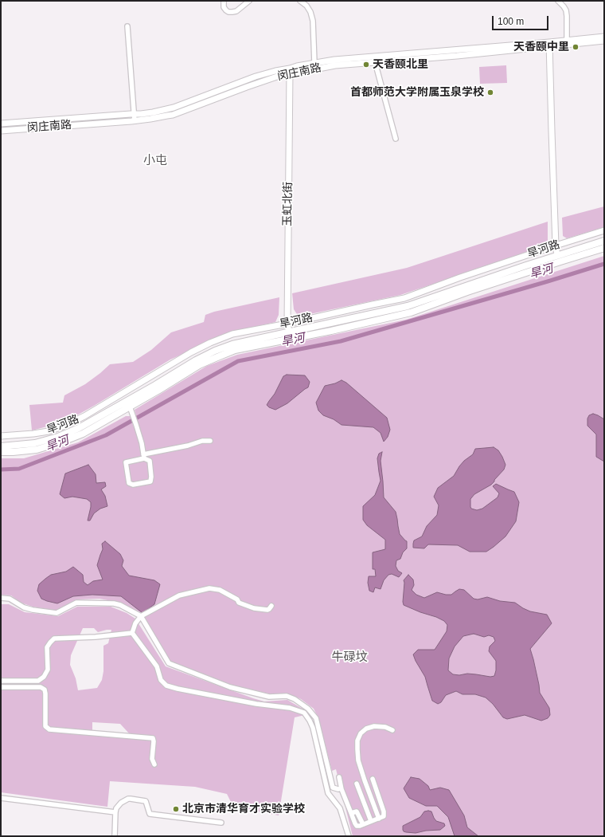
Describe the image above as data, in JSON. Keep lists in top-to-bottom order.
{
  "streets": {
    "main road": ["旱河路"],
    "street": ["闵庄南路", "玉虹北街"]
  },
  "crossings": [
    ["闵庄南路", "玉虹北街"],
    ["玉虹北街", "旱河路"]
  ],
  "districts": ["小屯", "牛碌坟"],
  "water": ["旱河"],
  "places": [
    "天香颐中里",
    "天香颐北里",
    "首都师范大学附属玉泉学校",
    "北京市清华育才实验学校"
  ],
  "scale_bar": "100 m"
}
